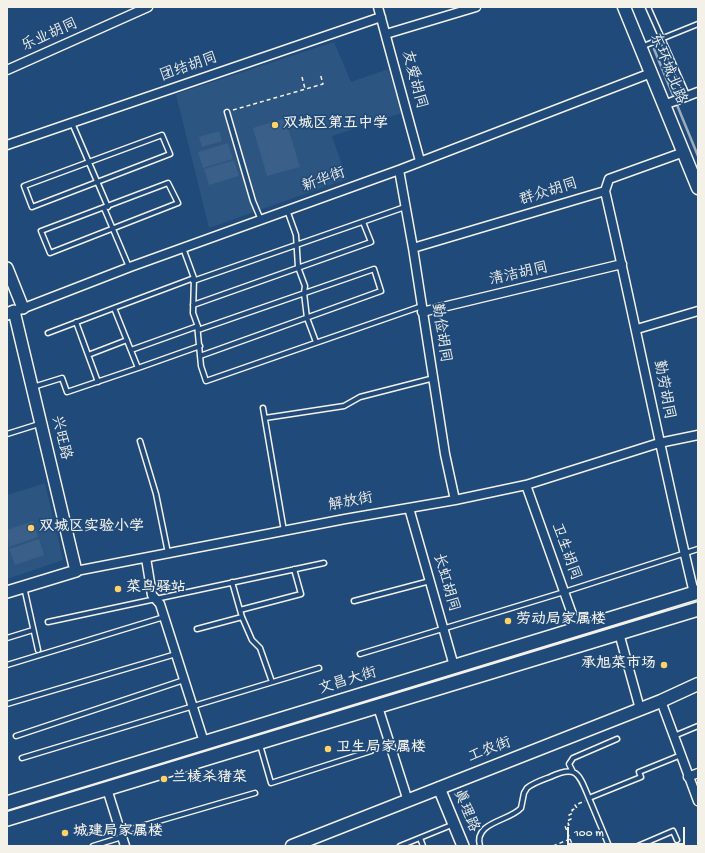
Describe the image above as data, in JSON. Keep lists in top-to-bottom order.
{
  "streets": {
    "main road": ["东环城北路", "文昌大街", "工农街"],
    "street": [
      "乐业胡同",
      "团结胡同",
      "友爱胡同",
      "新华街",
      "群众胡同",
      "清洁胡同",
      "勤俭胡同",
      "勤劳胡同",
      "兴旺路",
      "解放街",
      "卫生胡同",
      "长虹胡同",
      "真理路"
    ]
  },
  "crossings": [
    ["团结胡同", "友爱胡同"],
    ["东环城北路", "新华街"],
    ["友爱胡同", "新华街"],
    ["新华街", "勤俭胡同"],
    ["新华街", "兴旺路"],
    ["群众胡同", "勤俭胡同"],
    ["群众胡同", "勤劳胡同"],
    ["清洁胡同", "勤俭胡同"],
    ["清洁胡同", "勤劳胡同"],
    ["勤俭胡同", "解放街"],
    ["勤劳胡同", "解放街"],
    ["勤劳胡同", "文昌大街"],
    ["兴旺路", "解放街"],
    ["解放街", "卫生胡同"],
    ["解放街", "长虹胡同"],
    ["卫生胡同", "文昌大街"],
    ["长虹胡同", "文昌大街"],
    ["工农街", "真理路"]
  ],
  "places": [
    "双城区第五中学",
    "双城区实验小学",
    "菜鸟驿站",
    "劳动局家属楼",
    "承旭菜市场",
    "卫生局家属楼",
    "兰棱杀猪菜",
    "城建局家属楼"
  ],
  "scale_bar": "100 m"
}
